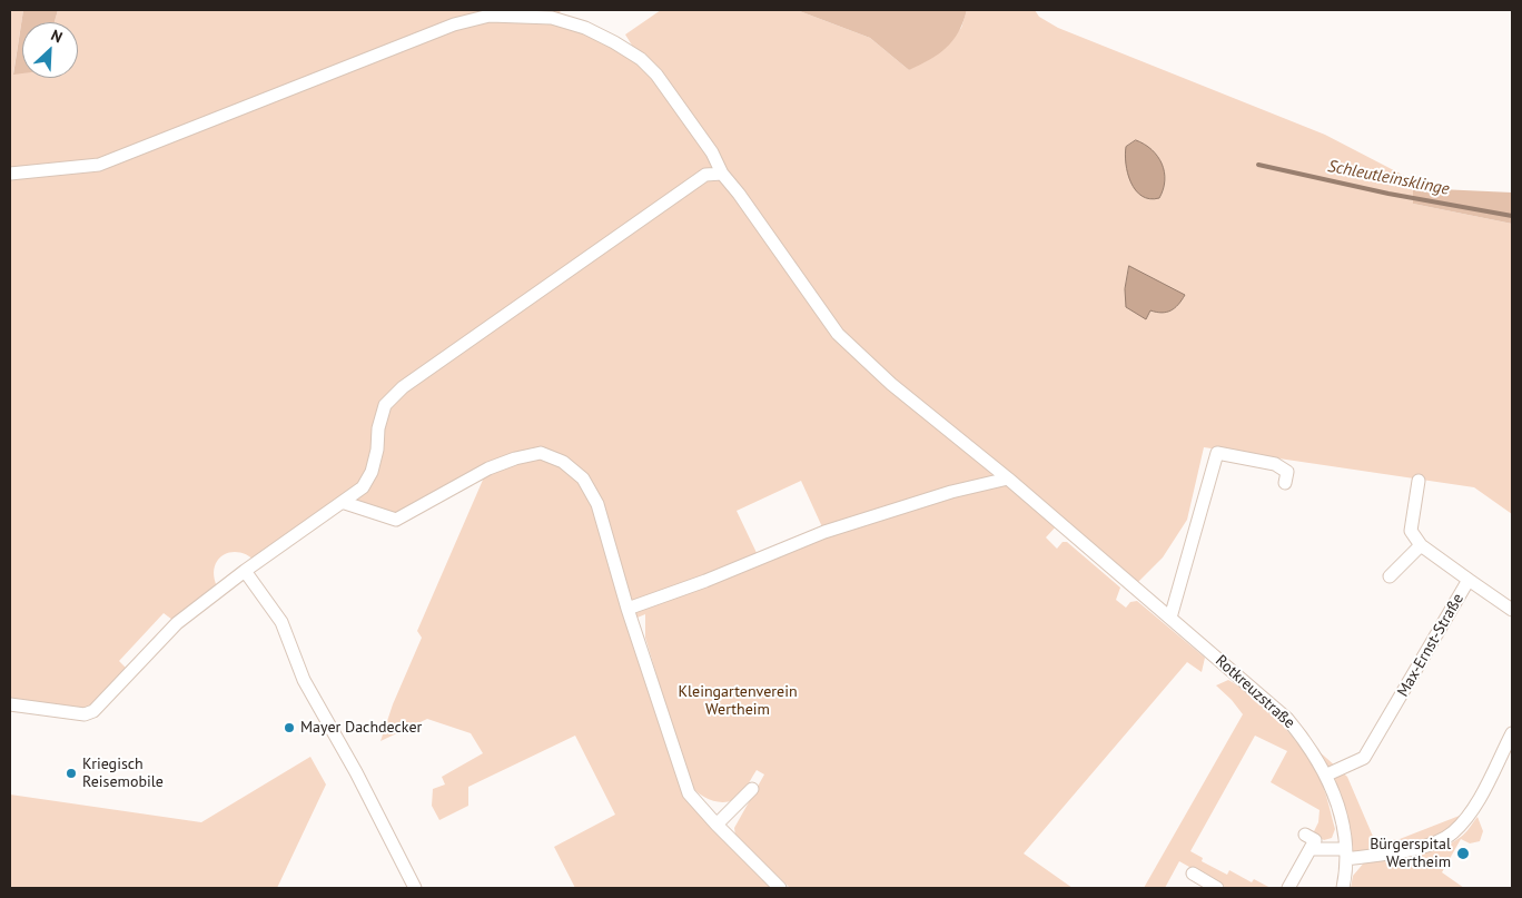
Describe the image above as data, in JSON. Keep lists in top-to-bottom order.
{
  "streets": {
    "street": ["Max-Ernst-Straße", "Rotkreuzstraße"]
  },
  "crossings": [
    ["Max-Ernst-Straße", "Rotkreuzstraße"]
  ],
  "water": ["Schleutleinsklinge"],
  "parks": ["Kleingartenverein Wertheim"],
  "places": ["Mayer Dachdecker", "Kriegisch Reisemobile", "Bürgerspital Wertheim"],
  "north": "top right"
}
